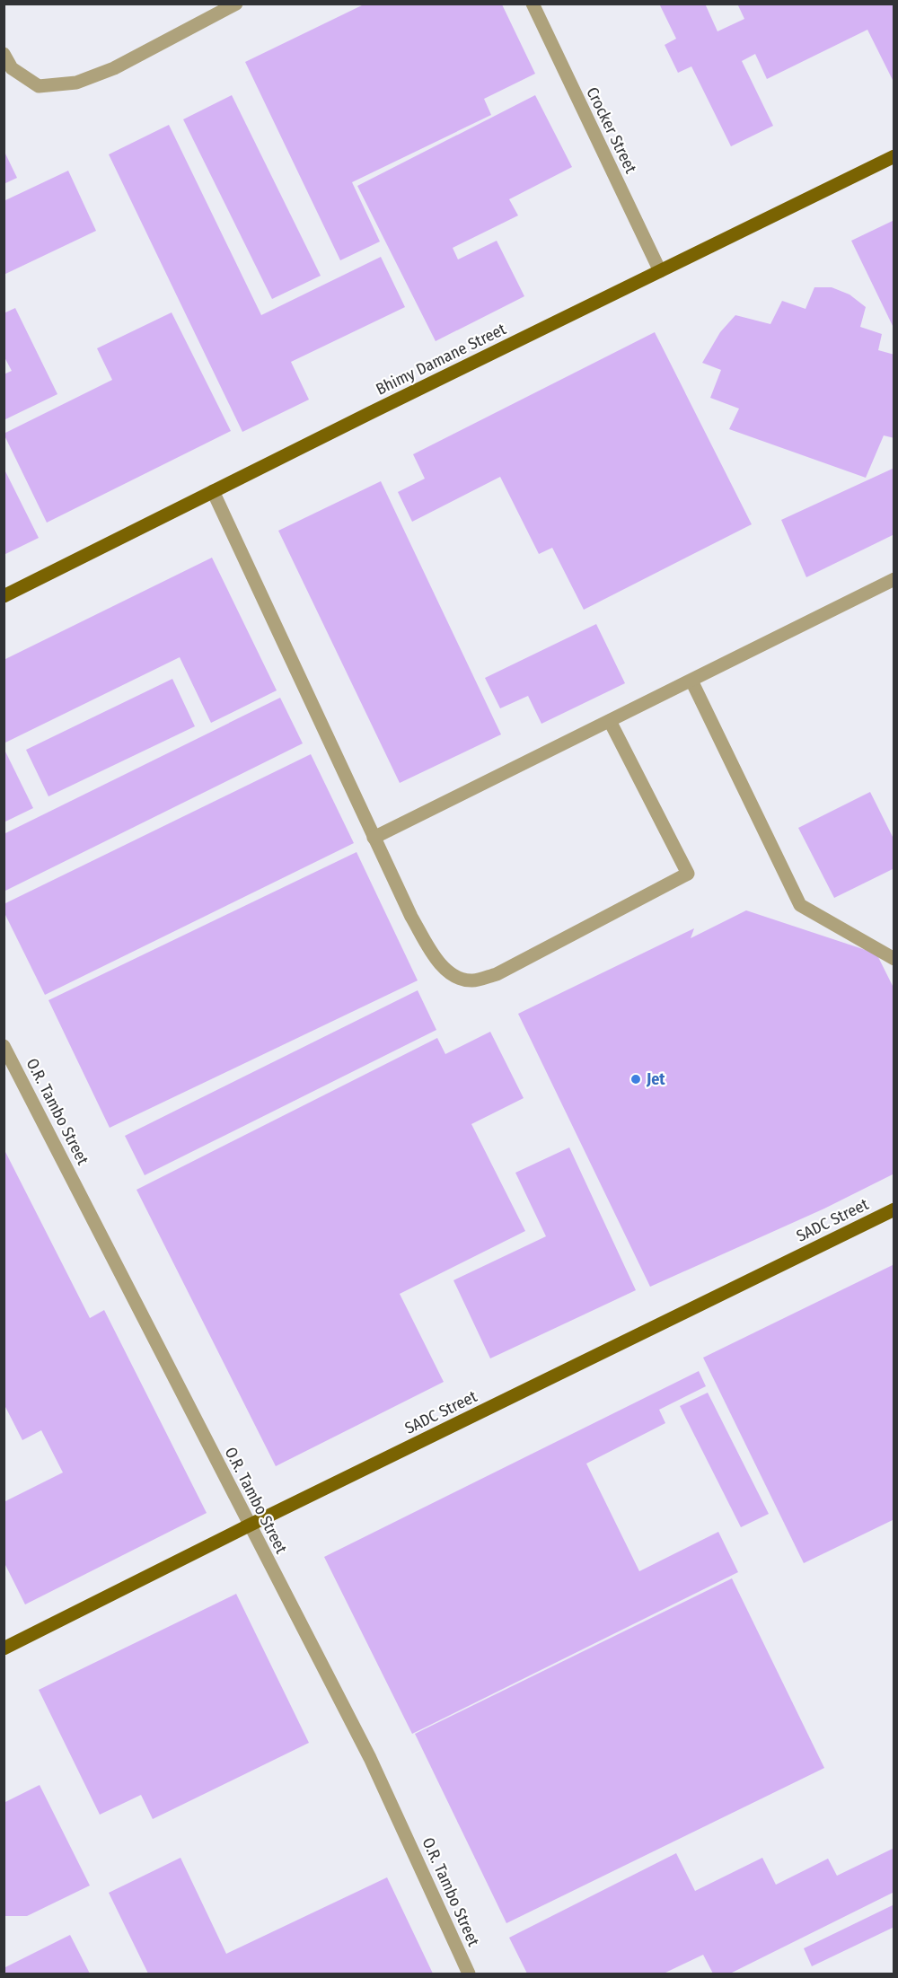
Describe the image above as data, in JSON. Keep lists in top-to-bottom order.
{
  "streets": {
    "main road": ["Bhimy Damane Street", "SADC Street"],
    "street": ["Crocker Street", "O.R. Tambo Street"]
  },
  "crossings": [
    ["Crocker Street", "Bhimy Damane Street"],
    ["O.R. Tambo Street", "SADC Street"]
  ],
  "places": ["Jet"]
}
